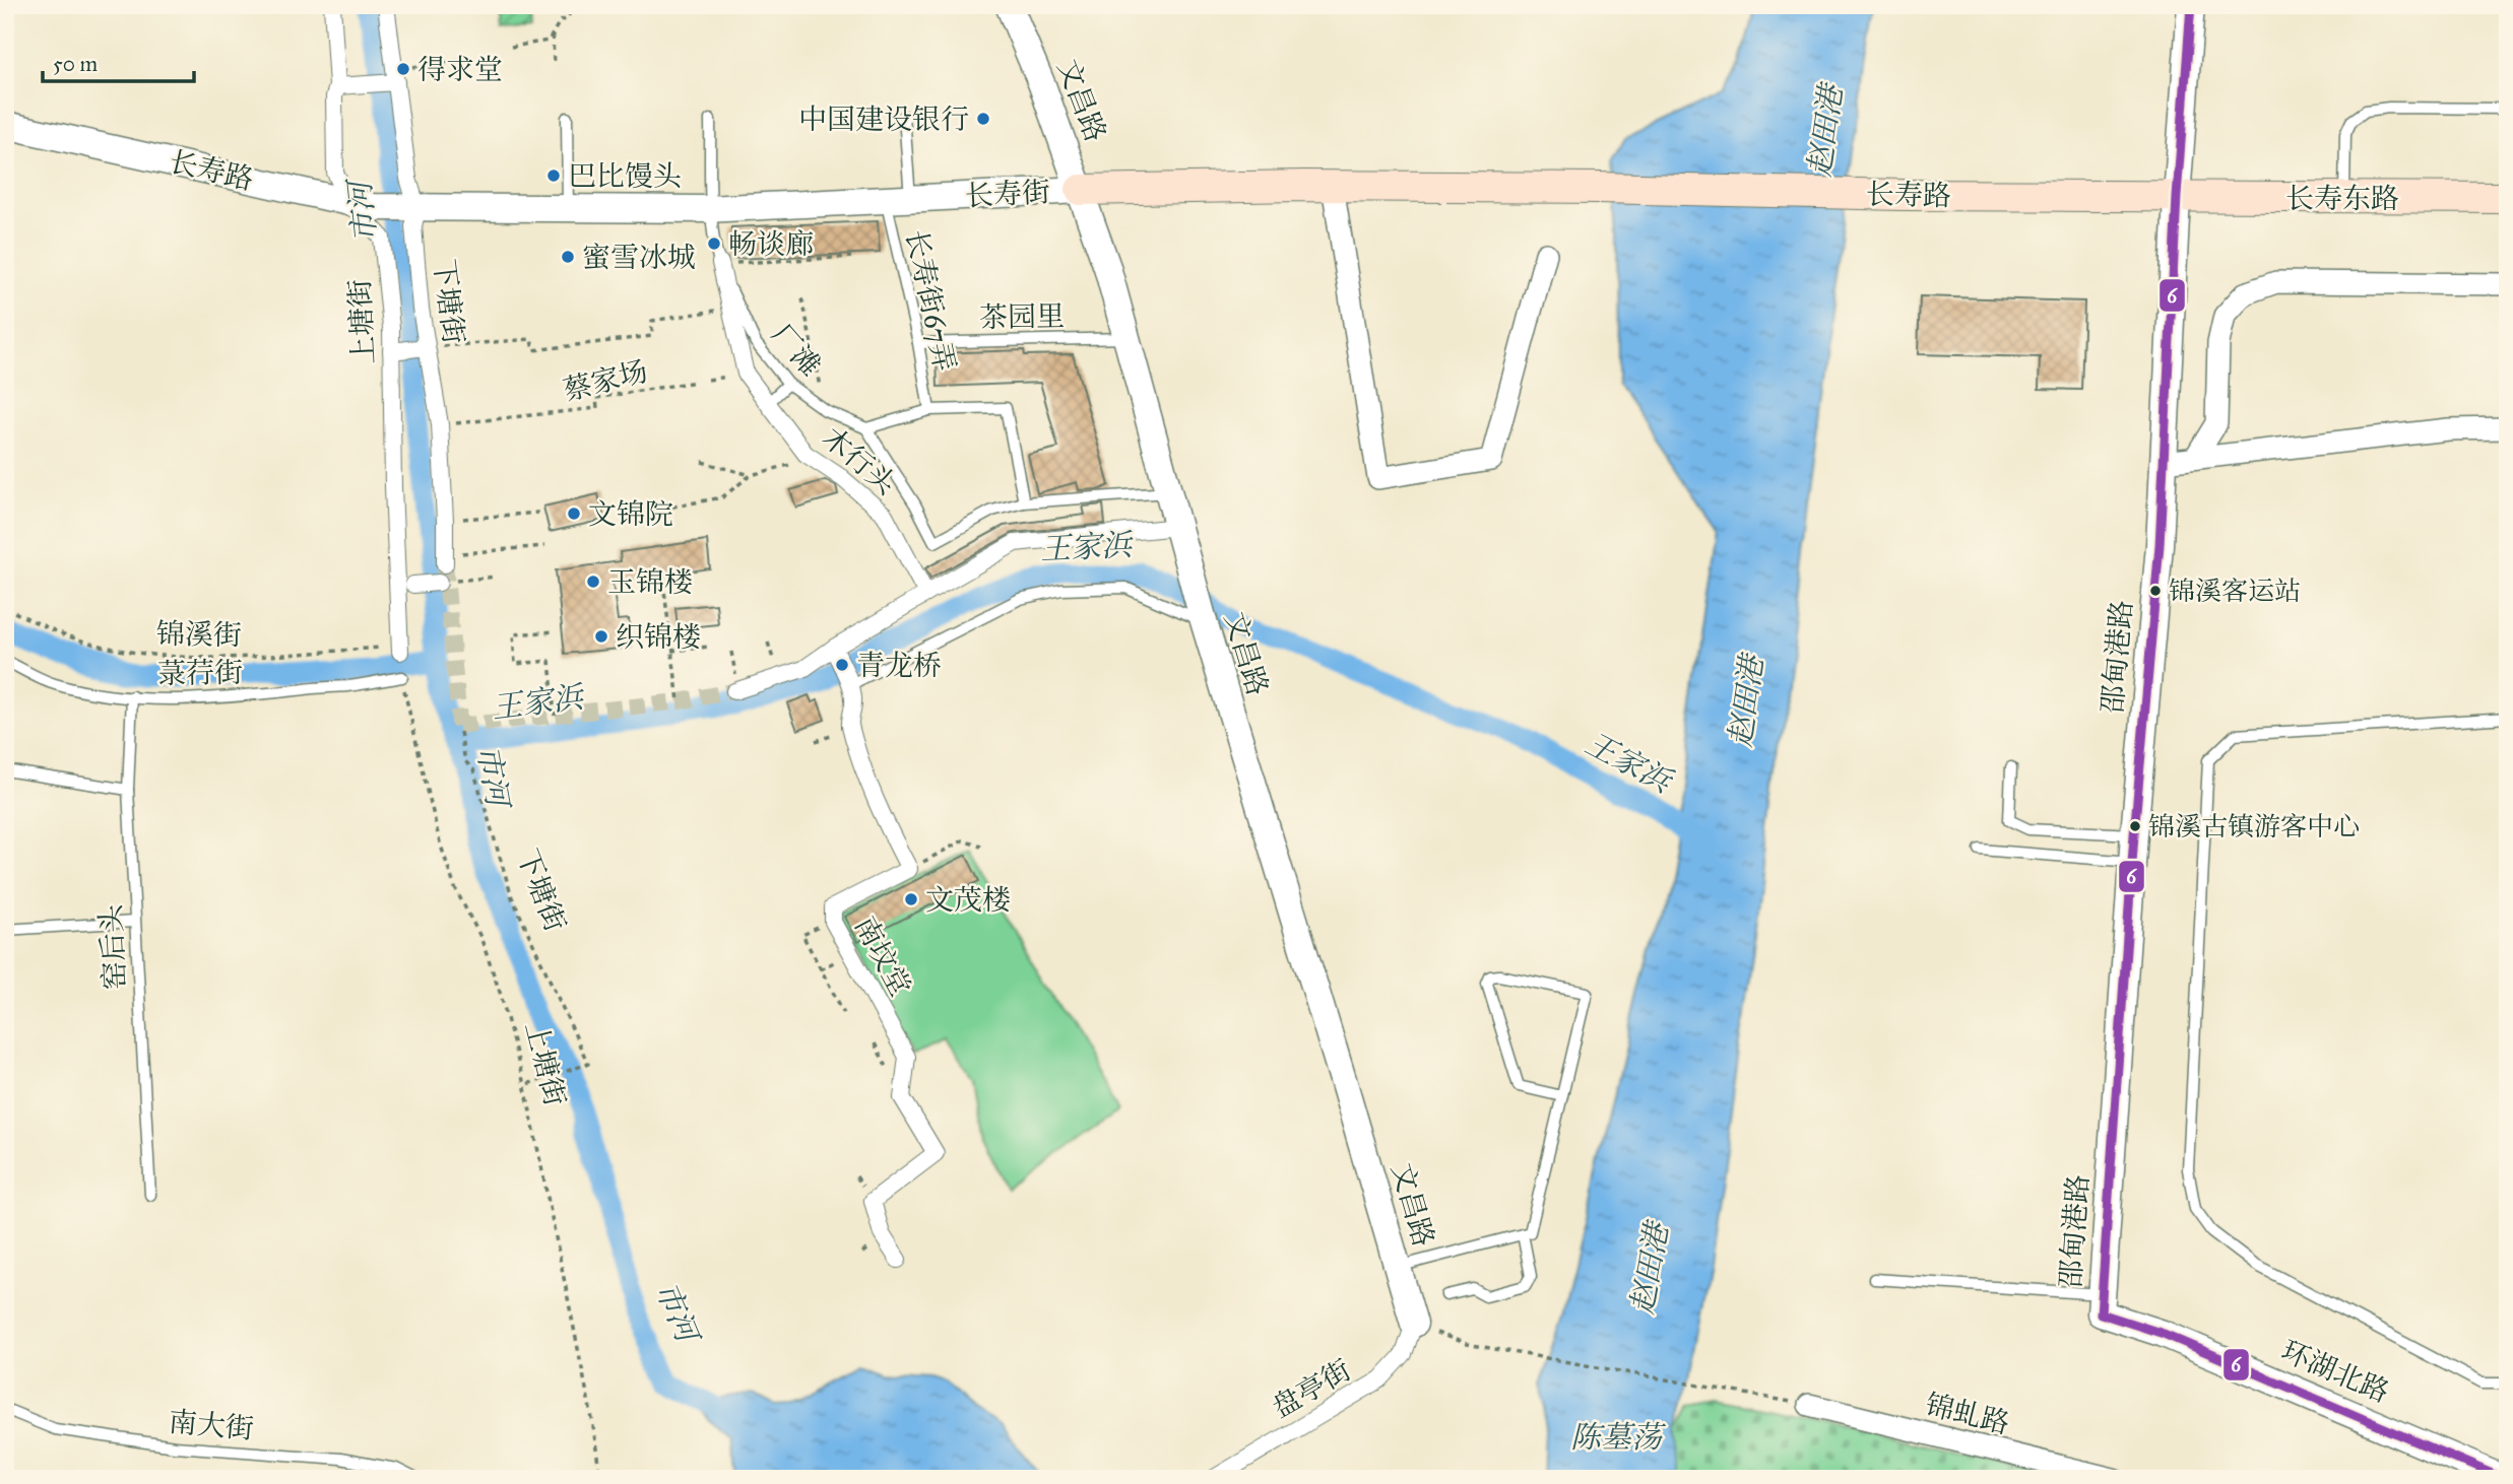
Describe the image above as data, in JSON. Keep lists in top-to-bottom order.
{
  "streets": {
    "main road": ["长寿路", "长寿街", "长寿东路"],
    "street": [
      "文昌路",
      "下塘街",
      "上塘街",
      "木行头",
      "邵甸港路",
      "南坟堂",
      "环湖北路",
      "盘亭街",
      "锦虬路"
    ],
    "lane": [
      "长寿街67弄",
      "茶园里",
      "厂滩",
      "菉荇街",
      "窑后头",
      "南大街"
    ],
    "path": ["蔡家场", "锦溪街"]
  },
  "crossings": [
    ["文昌路", "长寿街"],
    ["文昌路", "茶园里"],
    ["文昌路", "盘亭街"],
    ["长寿路", "长寿街"],
    ["长寿路", "长寿东路"],
    ["长寿路", "下塘街"],
    ["长寿路", "上塘街"],
    ["长寿路", "邵甸港路"],
    ["长寿街", "长寿街67弄"],
    ["长寿街", "下塘街"],
    ["长寿街", "厂滩"],
    ["长寿东路", "邵甸港路"],
    ["长寿街67弄", "茶园里"],
    ["下塘街", "上塘街"],
    ["下塘街", "蔡家场"],
    ["上塘街", "锦溪街"],
    ["上塘街", "菉荇街"],
    ["厂滩", "木行头"],
    ["邵甸港路", "环湖北路"],
    ["菉荇街", "窑后头"]
  ],
  "water": [
    "赵田港",
    "市河",
    "王家浜",
    "陈墓荡"
  ],
  "places": [
    "得求堂",
    "中国建设银行",
    "巴比馒头",
    "畅谈廊",
    "蜜雪冰城",
    "文锦院",
    "玉锦楼",
    "锦溪客运站",
    "织锦楼",
    "青龙桥",
    "锦溪古镇游客中心",
    "文茂楼"
  ],
  "lines": ["transit line 6"],
  "scale_bar": "50 m"
}
